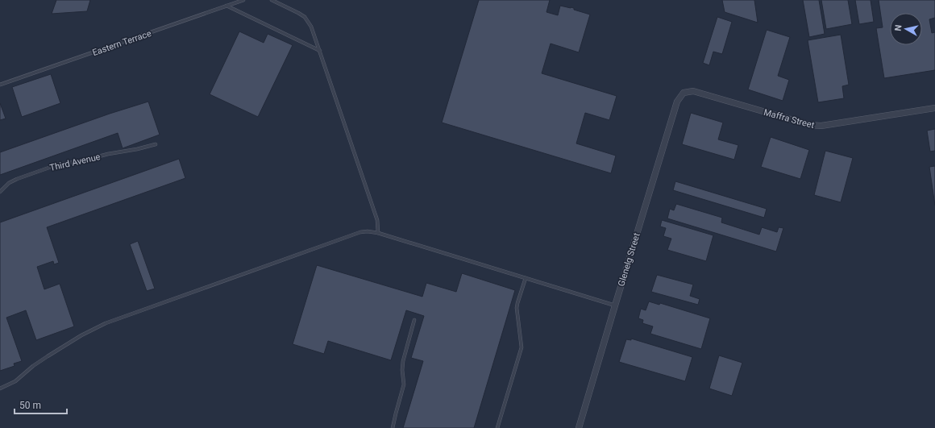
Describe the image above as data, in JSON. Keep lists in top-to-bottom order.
{
  "streets": {
    "street": ["Maffra Street", "Glenelg Street"],
    "lane": ["Eastern Terrace", "Third Avenue"]
  },
  "crossings": [
    ["Maffra Street", "Glenelg Street"]
  ],
  "scale_bar": "50 m",
  "north": "left"
}
